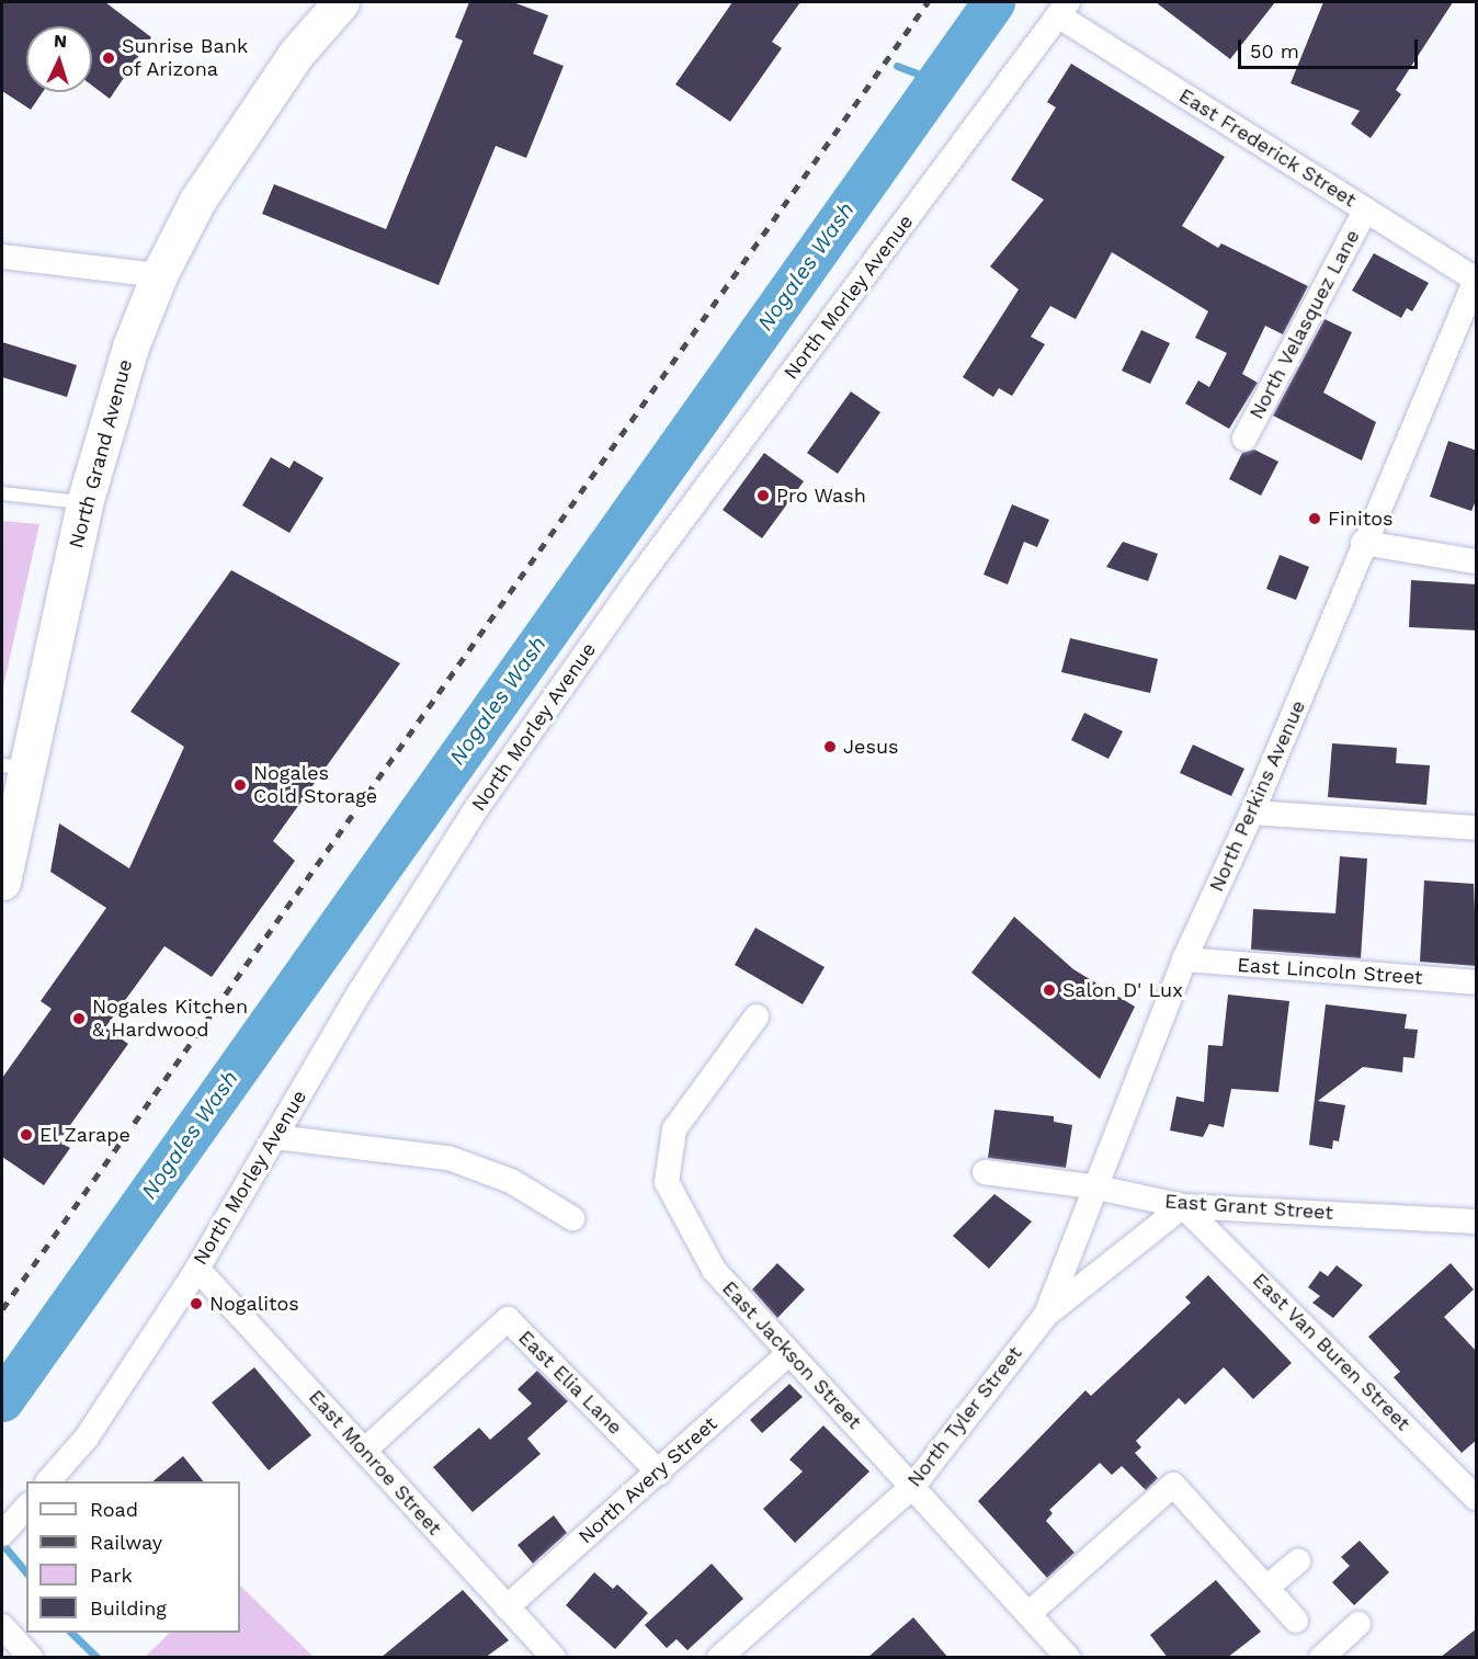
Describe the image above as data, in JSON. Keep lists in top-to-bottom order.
{
  "streets": {
    "main road": ["North Grand Avenue"],
    "street": [
      "East Frederick Street",
      "North Morley Avenue",
      "North Velasquez Lane",
      "North Perkins Avenue",
      "East Lincoln Street",
      "East Grant Street",
      "East Van Buren Street",
      "East Jackson Street",
      "East Elia Lane",
      "North Tyler Street",
      "East Monroe Street",
      "North Avery Street"
    ]
  },
  "crossings": [
    ["East Frederick Street", "North Morley Avenue"],
    ["East Frederick Street", "North Velasquez Lane"],
    ["East Frederick Street", "North Perkins Avenue"],
    ["North Morley Avenue", "East Monroe Street"],
    ["North Perkins Avenue", "East Lincoln Street"],
    ["North Perkins Avenue", "East Grant Street"],
    ["North Perkins Avenue", "North Tyler Street"],
    ["East Grant Street", "East Van Buren Street"],
    ["East Grant Street", "North Tyler Street"],
    ["East Van Buren Street", "North Tyler Street"],
    ["East Jackson Street", "North Tyler Street"],
    ["East Jackson Street", "North Avery Street"],
    ["East Elia Lane", "East Monroe Street"],
    ["East Elia Lane", "North Avery Street"],
    ["East Monroe Street", "North Avery Street"]
  ],
  "water": ["Nogales Wash"],
  "places": [
    "Sunrise Bank of Arizona",
    "Pro Wash",
    "Finitos",
    "Jesus",
    "Nogales Cold Storage",
    "Salon D' Lux",
    "Nogales Kitchen & Hardwood",
    "El Zarape",
    "Nogalitos"
  ],
  "legend": [
    "Road",
    "Railway",
    "Park",
    "Building"
  ],
  "scale_bar": "50 m",
  "north": "top"
}
